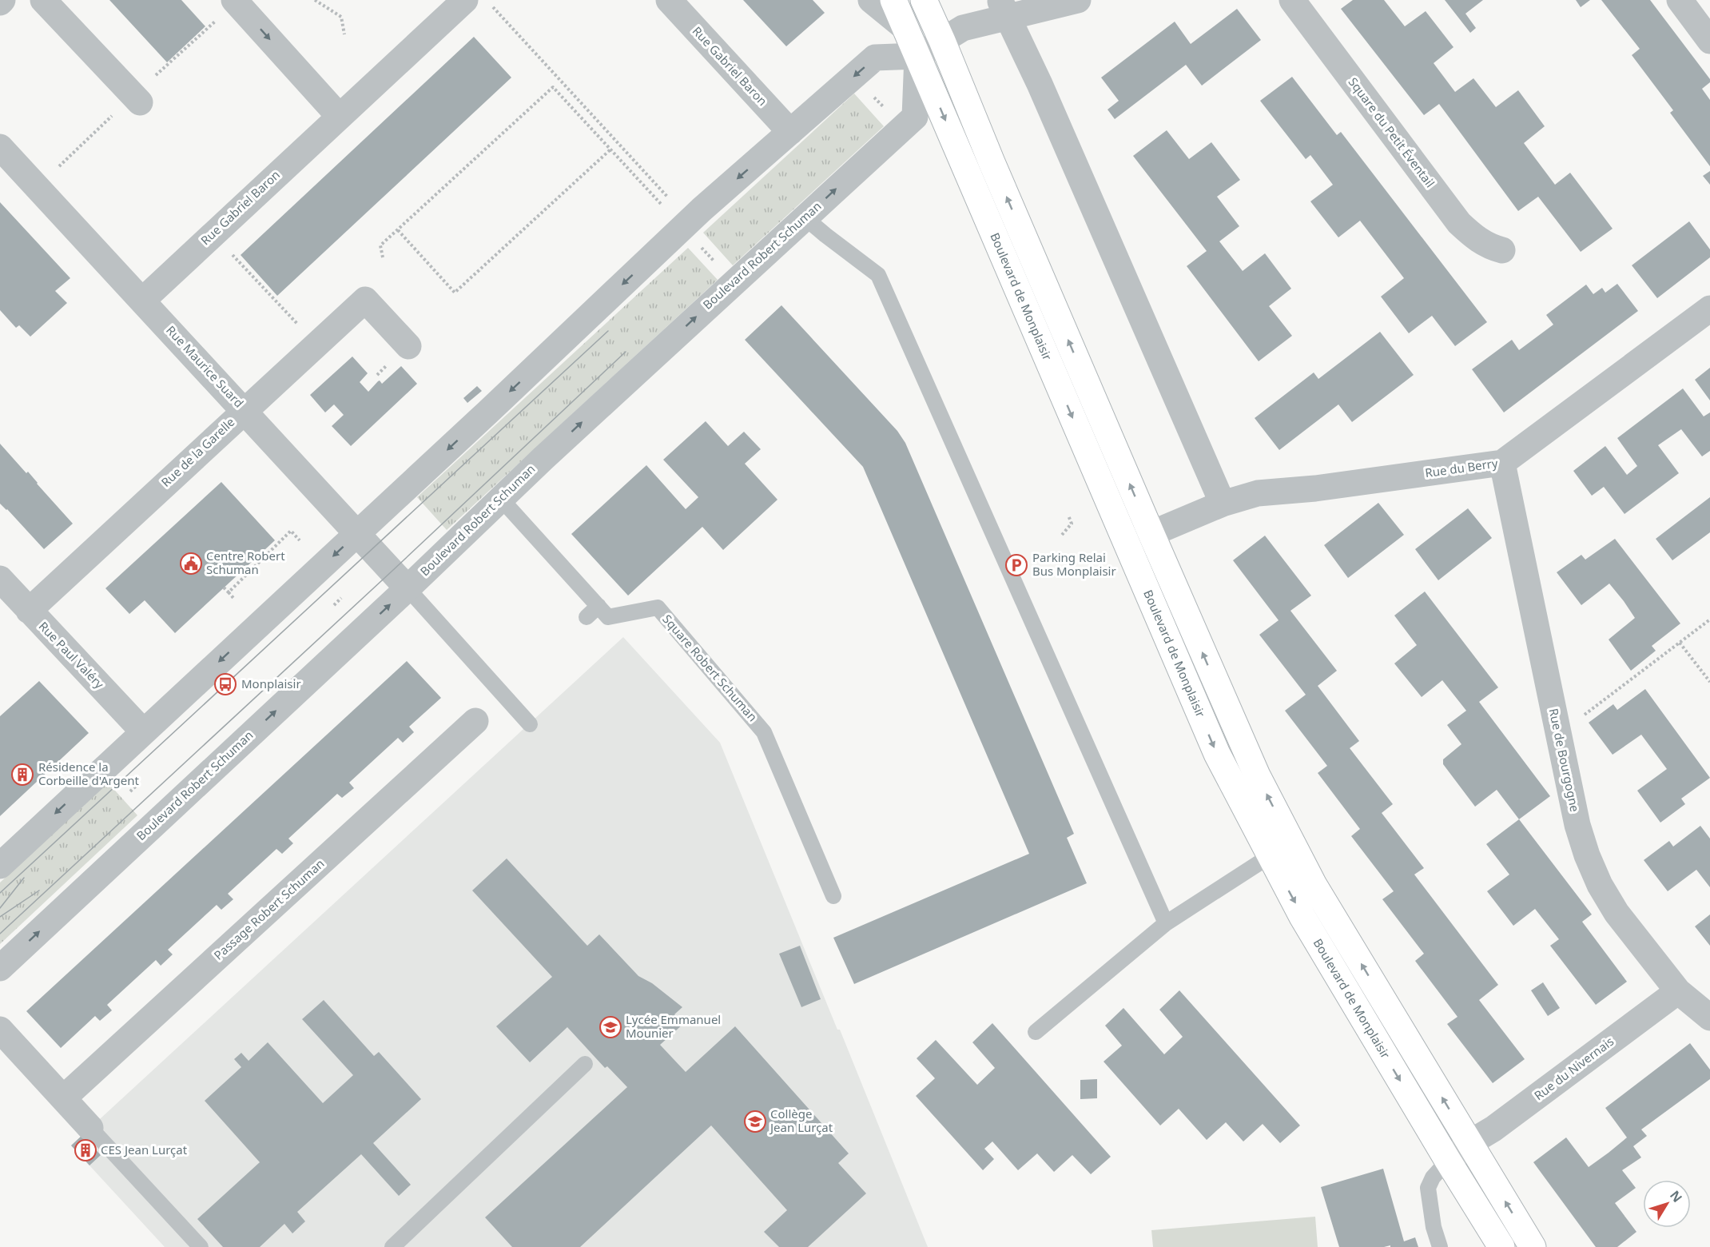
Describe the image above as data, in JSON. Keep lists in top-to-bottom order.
{
  "streets": {
    "main road": ["Boulevard de Monplaisir"],
    "street": [
      "Rue Gabriel Baron",
      "Square du Petit Éventail",
      "Boulevard Robert Schuman",
      "Rue Maurice Suard",
      "Rue de la Garelle",
      "Rue du Berry",
      "Rue Paul Valéry",
      "Rue de Bourgogne",
      "Passage Robert Schuman",
      "Rue du Nivernais"
    ],
    "lane": ["Square Robert Schuman"]
  },
  "crossings": [
    ["Rue Gabriel Baron", "Rue Maurice Suard"],
    ["Boulevard Robert Schuman", "Boulevard de Monplaisir"],
    ["Boulevard Robert Schuman", "Rue Maurice Suard"],
    ["Boulevard Robert Schuman", "Square Robert Schuman"],
    ["Boulevard de Monplaisir", "Rue du Nivernais"],
    ["Rue Maurice Suard", "Rue de la Garelle"],
    ["Rue de la Garelle", "Rue Paul Valéry"],
    ["Rue du Berry", "Rue de Bourgogne"],
    ["Rue de Bourgogne", "Rue du Nivernais"]
  ],
  "places": {
    "public building": ["Centre Robert Schuman"],
    "parking": ["Parking Relai Bus Monplaisir"],
    "bus stop": ["Monplaisir"],
    "building": ["Résidence la Corbeille d'Argent", "CES Jean Lurçat"],
    "school or university": ["Lycée Emmanuel Mounier", "Collège Jean Lurçat"]
  },
  "north": "top right"
}
